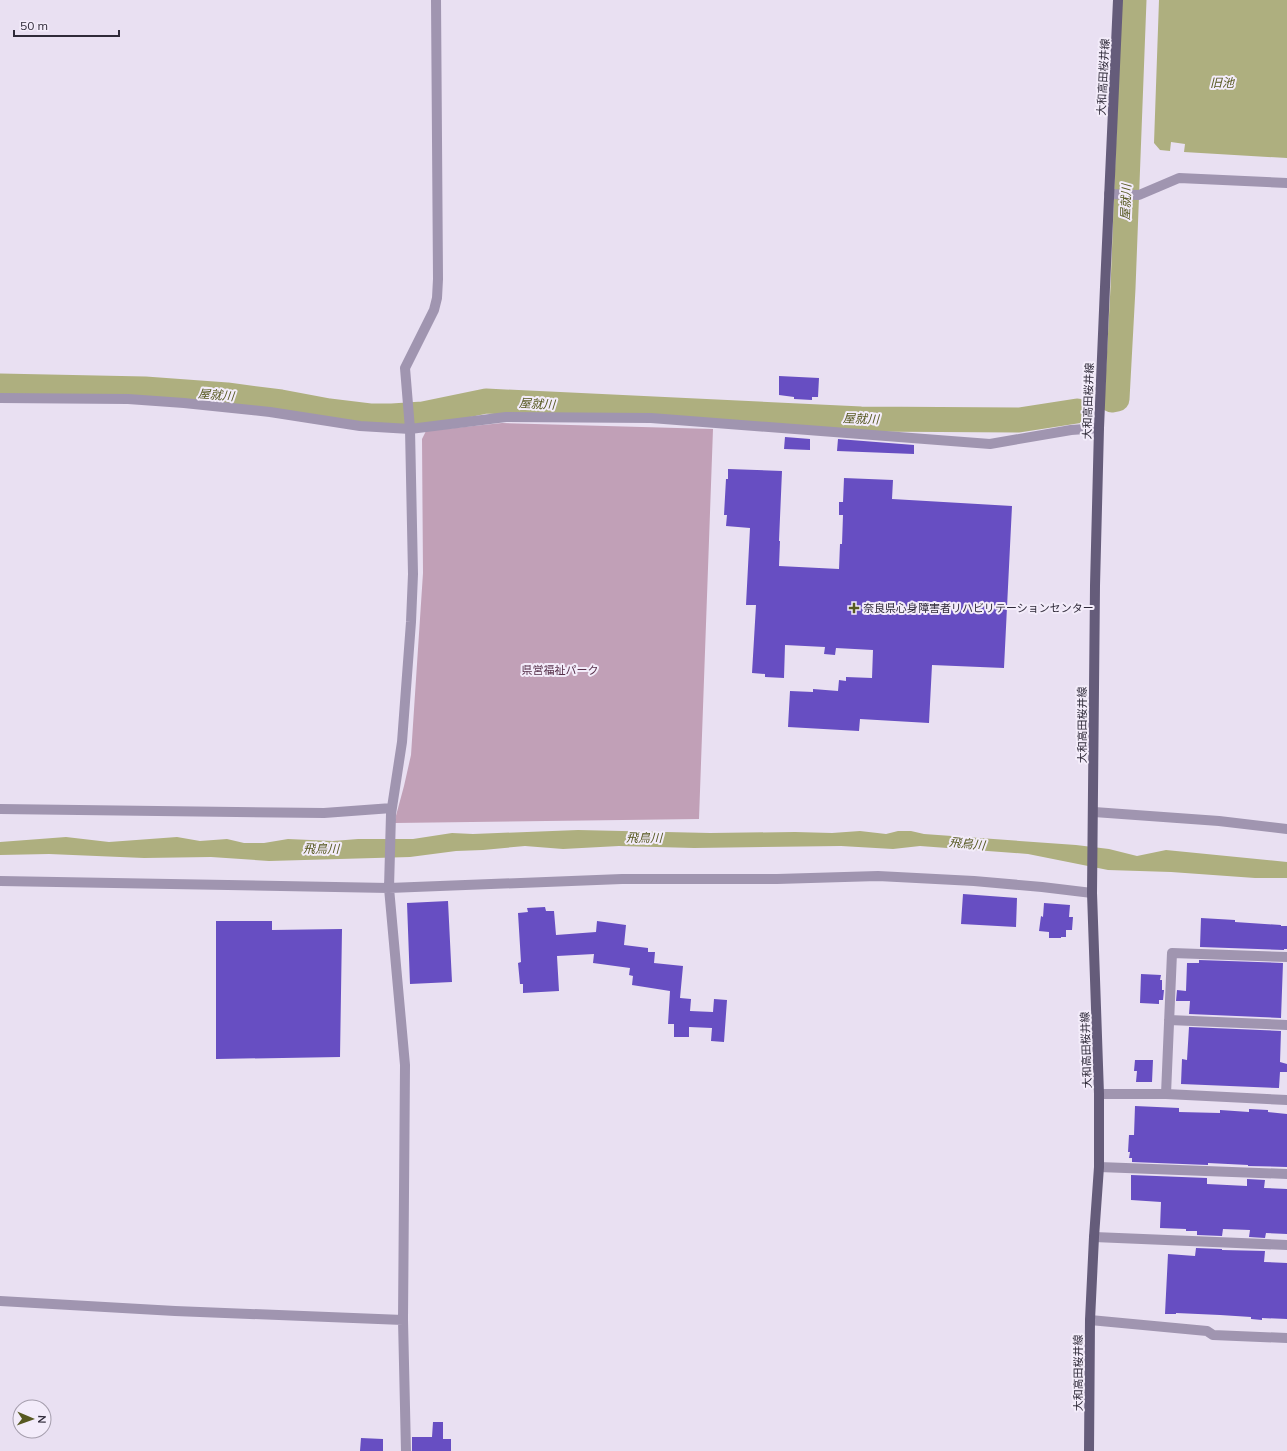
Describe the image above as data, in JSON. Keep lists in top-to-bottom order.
{
  "streets": {
    "main road": ["大和高田桜井線"]
  },
  "water": ["旧池", "屋就川", "飛鳥川"],
  "parks": ["県営福祉パーク"],
  "places": {
    "health": ["奈良県心身障害者リハビリテーションセンター"]
  },
  "scale_bar": "50 m",
  "north": "right"
}
